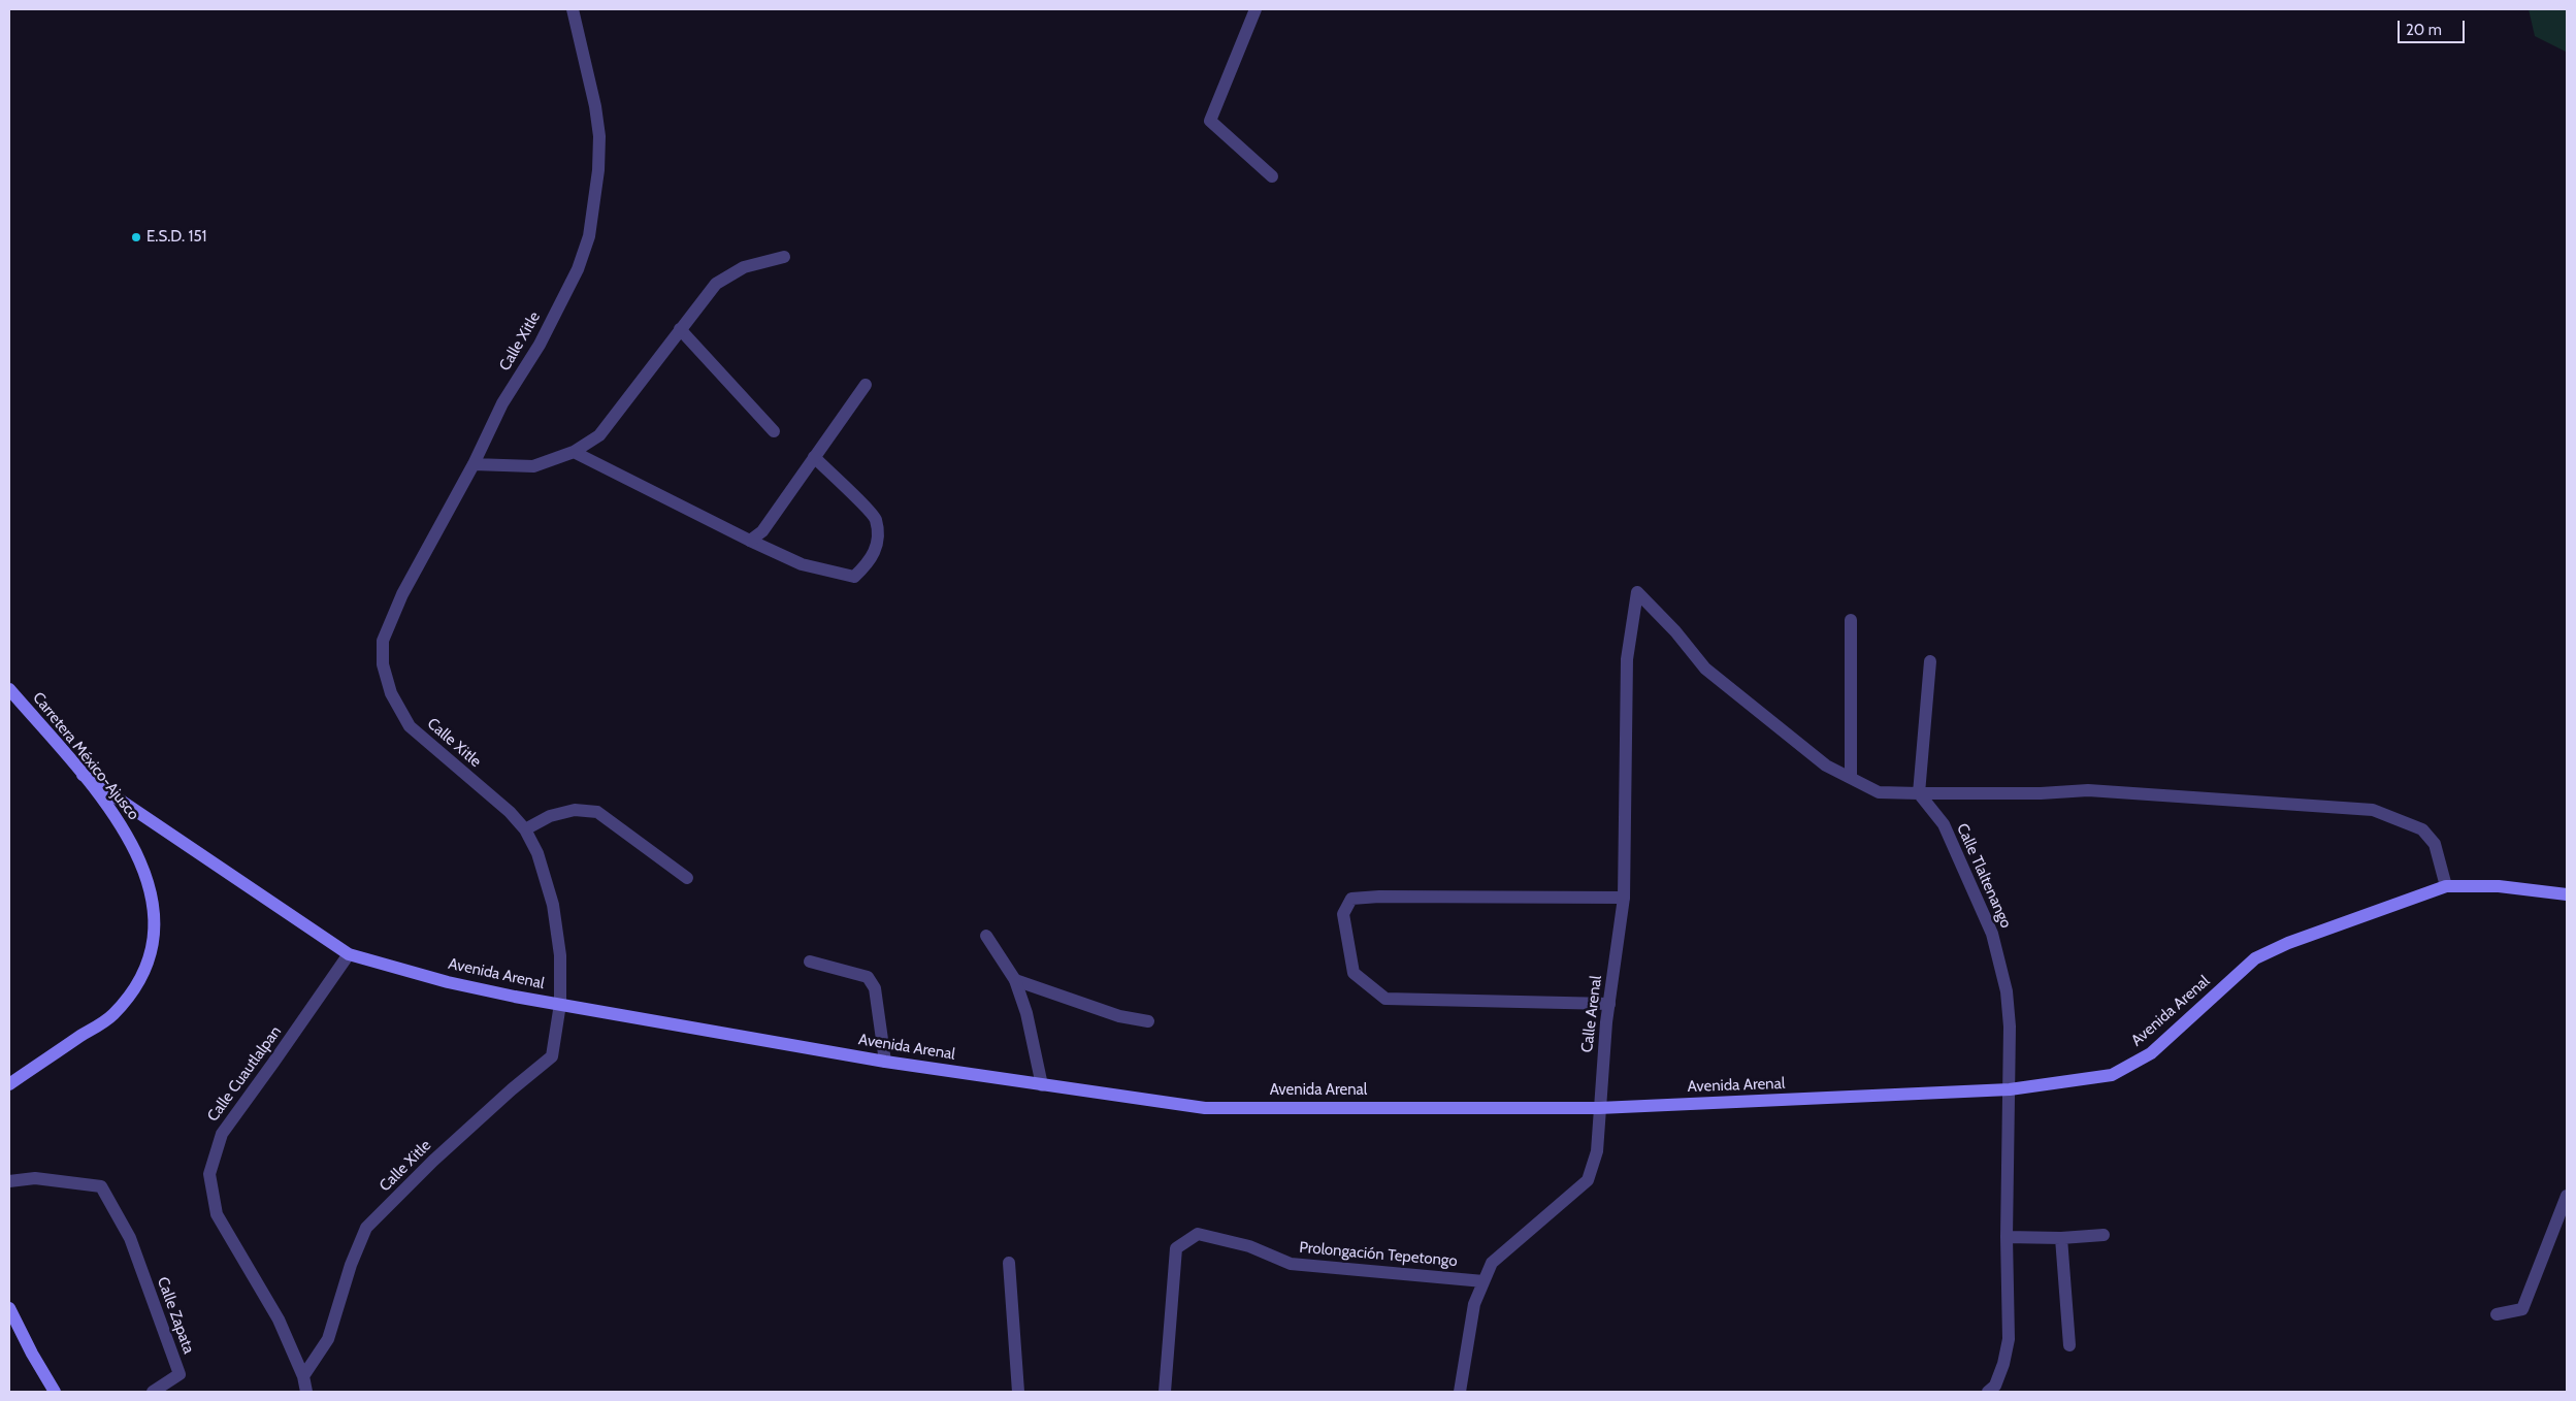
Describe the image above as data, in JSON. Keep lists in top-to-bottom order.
{
  "streets": {
    "street": [
      "Calle Xitle",
      "Carretera México-Ajusco",
      "Calle Tlaltenango",
      "Avenida Arenal",
      "Calle Arenal",
      "Calle Cuautlalpan",
      "Prolongación Tepetongo",
      "Calle Zapata"
    ]
  },
  "crossings": [
    ["Calle Xitle", "Avenida Arenal"],
    ["Calle Xitle", "Calle Cuautlalpan"],
    ["Carretera México-Ajusco", "Avenida Arenal"],
    ["Calle Tlaltenango", "Avenida Arenal"],
    ["Avenida Arenal", "Calle Arenal"],
    ["Avenida Arenal", "Calle Cuautlalpan"],
    ["Calle Arenal", "Prolongación Tepetongo"]
  ],
  "places": ["E.S.D. 151"],
  "scale_bar": "20 m"
}
